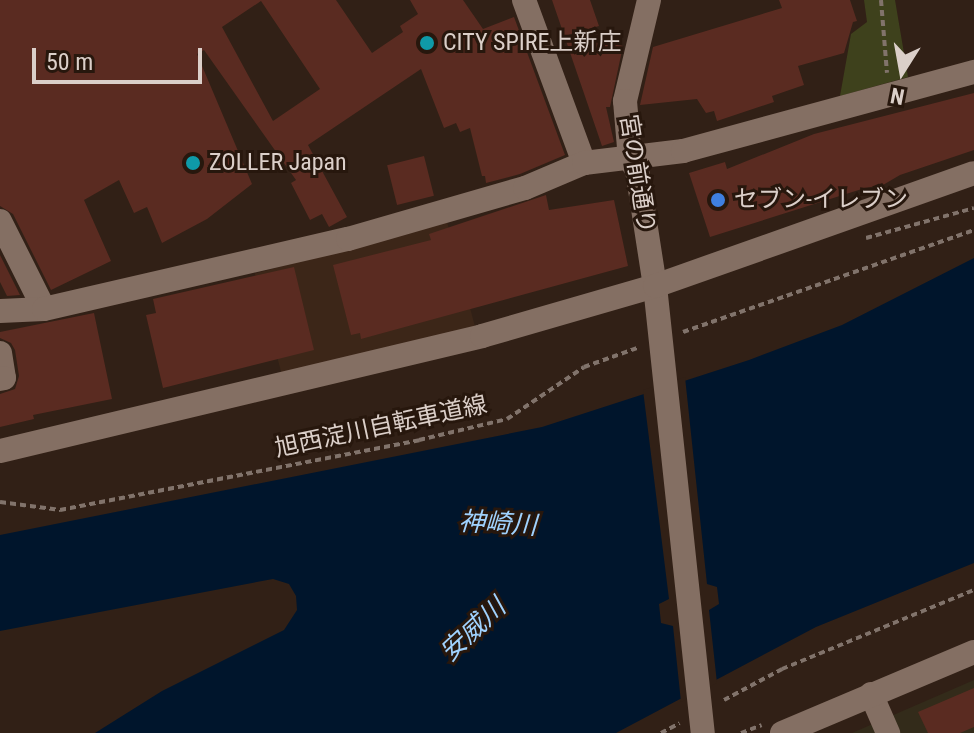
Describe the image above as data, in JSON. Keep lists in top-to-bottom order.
{
  "streets": {
    "street": ["宮の前通り"],
    "path": ["旭西淀川自転車道線"]
  },
  "water": ["神崎川", "安威川"],
  "places": ["CITY SPIRE上新庄", "ZOLLER Japan", "セブン-イレブン"],
  "scale_bar": "50 m",
  "north": "bottom"
}
